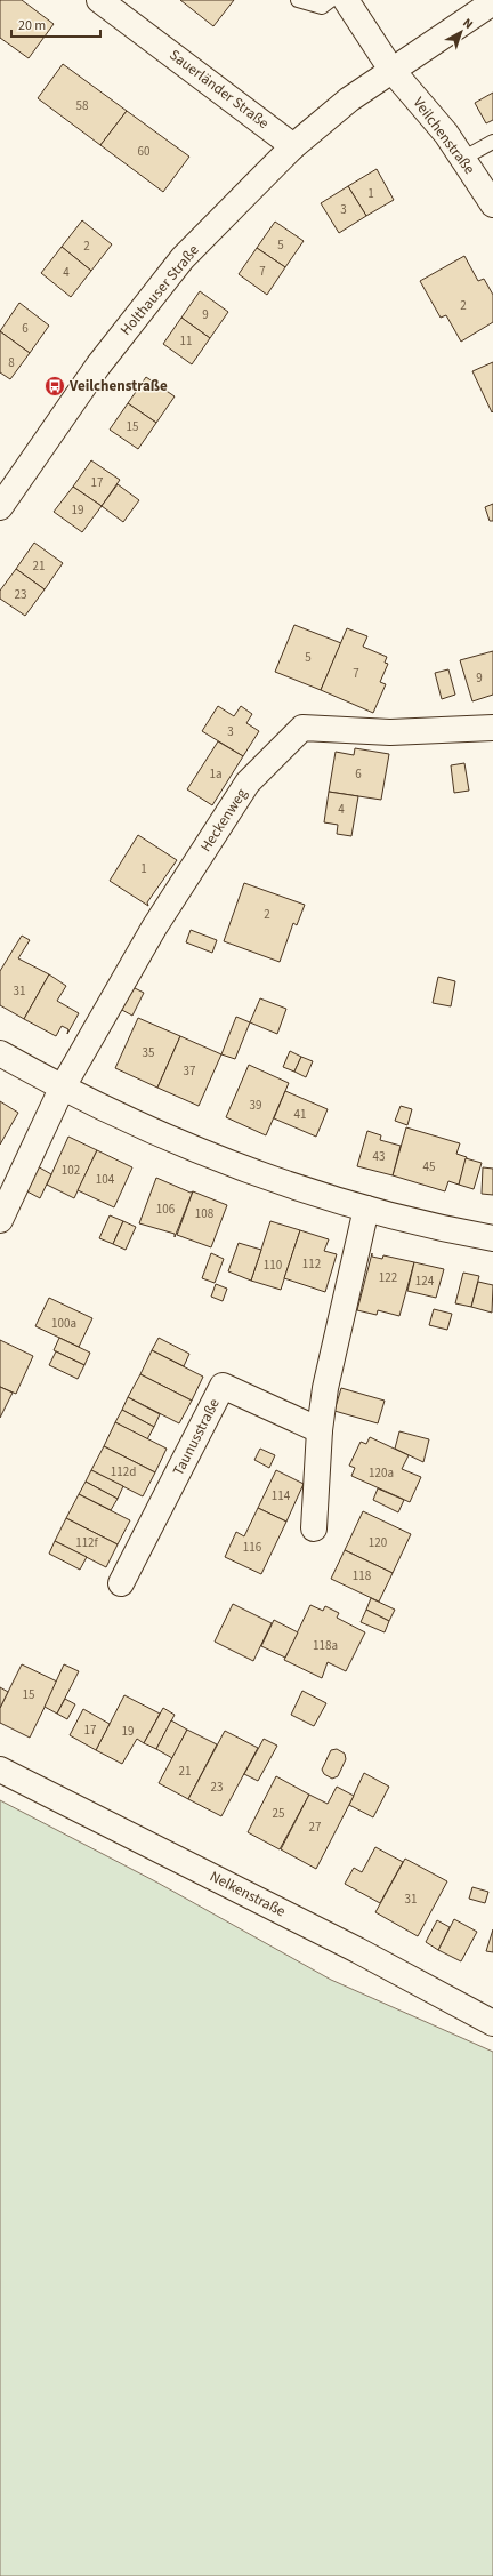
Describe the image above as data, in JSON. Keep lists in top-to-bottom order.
{
  "streets": {
    "street": [
      "Sauerländer Straße",
      "Veilchenstraße",
      "Holthauser Straße",
      "Heckenweg",
      "Taunusstraße",
      "Nelkenstraße"
    ]
  },
  "crossings": [
    ["Sauerländer Straße", "Holthauser Straße"],
    ["Veilchenstraße", "Holthauser Straße"]
  ],
  "places": {
    "bus stop": ["Veilchenstraße"]
  },
  "house_numbers": [
    "58",
    "60",
    "1",
    "3",
    "5",
    "2",
    "7",
    "4",
    "2",
    "9",
    "6",
    "11",
    "8",
    "15",
    "17",
    "19",
    "21",
    "23",
    "5",
    "7",
    "9",
    "3",
    "1a",
    "6",
    "4",
    "1",
    "2",
    "31",
    "35",
    "37",
    "39",
    "41",
    "43",
    "45",
    "102",
    "104",
    "106",
    "108",
    "112",
    "110",
    "122",
    "124",
    "100a",
    "112d",
    "120a",
    "114",
    "112f",
    "120",
    "116",
    "118",
    "118a",
    "15",
    "17",
    "19",
    "21",
    "23",
    "25",
    "27",
    "31"
  ],
  "scale_bar": "20 m",
  "north": "top right"
}
